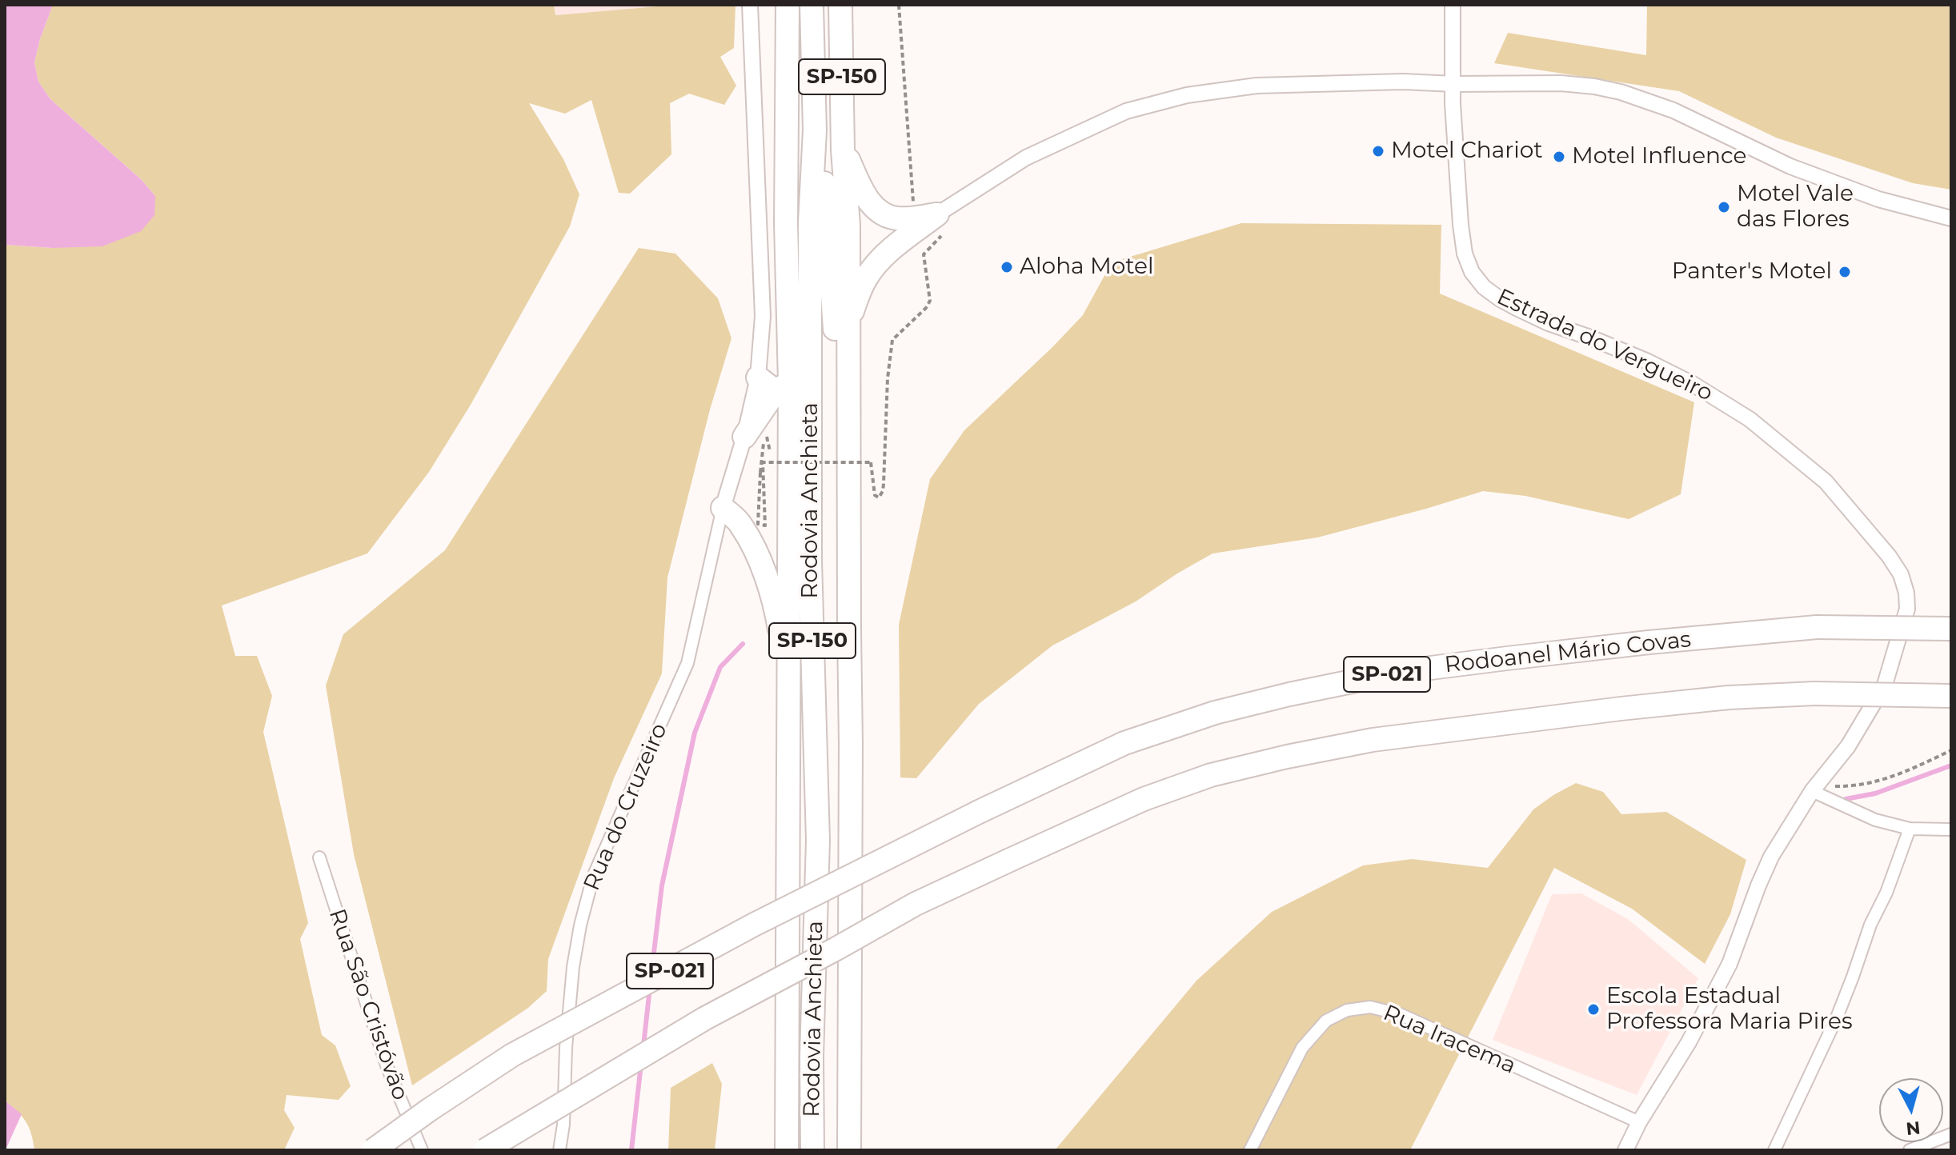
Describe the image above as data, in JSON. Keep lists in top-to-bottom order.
{
  "streets": {
    "highway": [
      "SP-150",
      "Rodovia Anchieta",
      "Rodoanel Mário Covas",
      "SP-021"
    ],
    "street": [
      "Estrada do Vergueiro",
      "Rua do Cruzeiro",
      "Rua São Cristóvão",
      "Rua Iracema"
    ]
  },
  "crossings": [
    ["Estrada do Vergueiro", "Rua Iracema"]
  ],
  "places": [
    "Motel Chariot",
    "Motel Influence",
    "Motel Vale das Flores",
    "Aloha Motel",
    "Panter's Motel",
    "Escola Estadual Professora Maria Pires"
  ],
  "north": "bottom"
}
